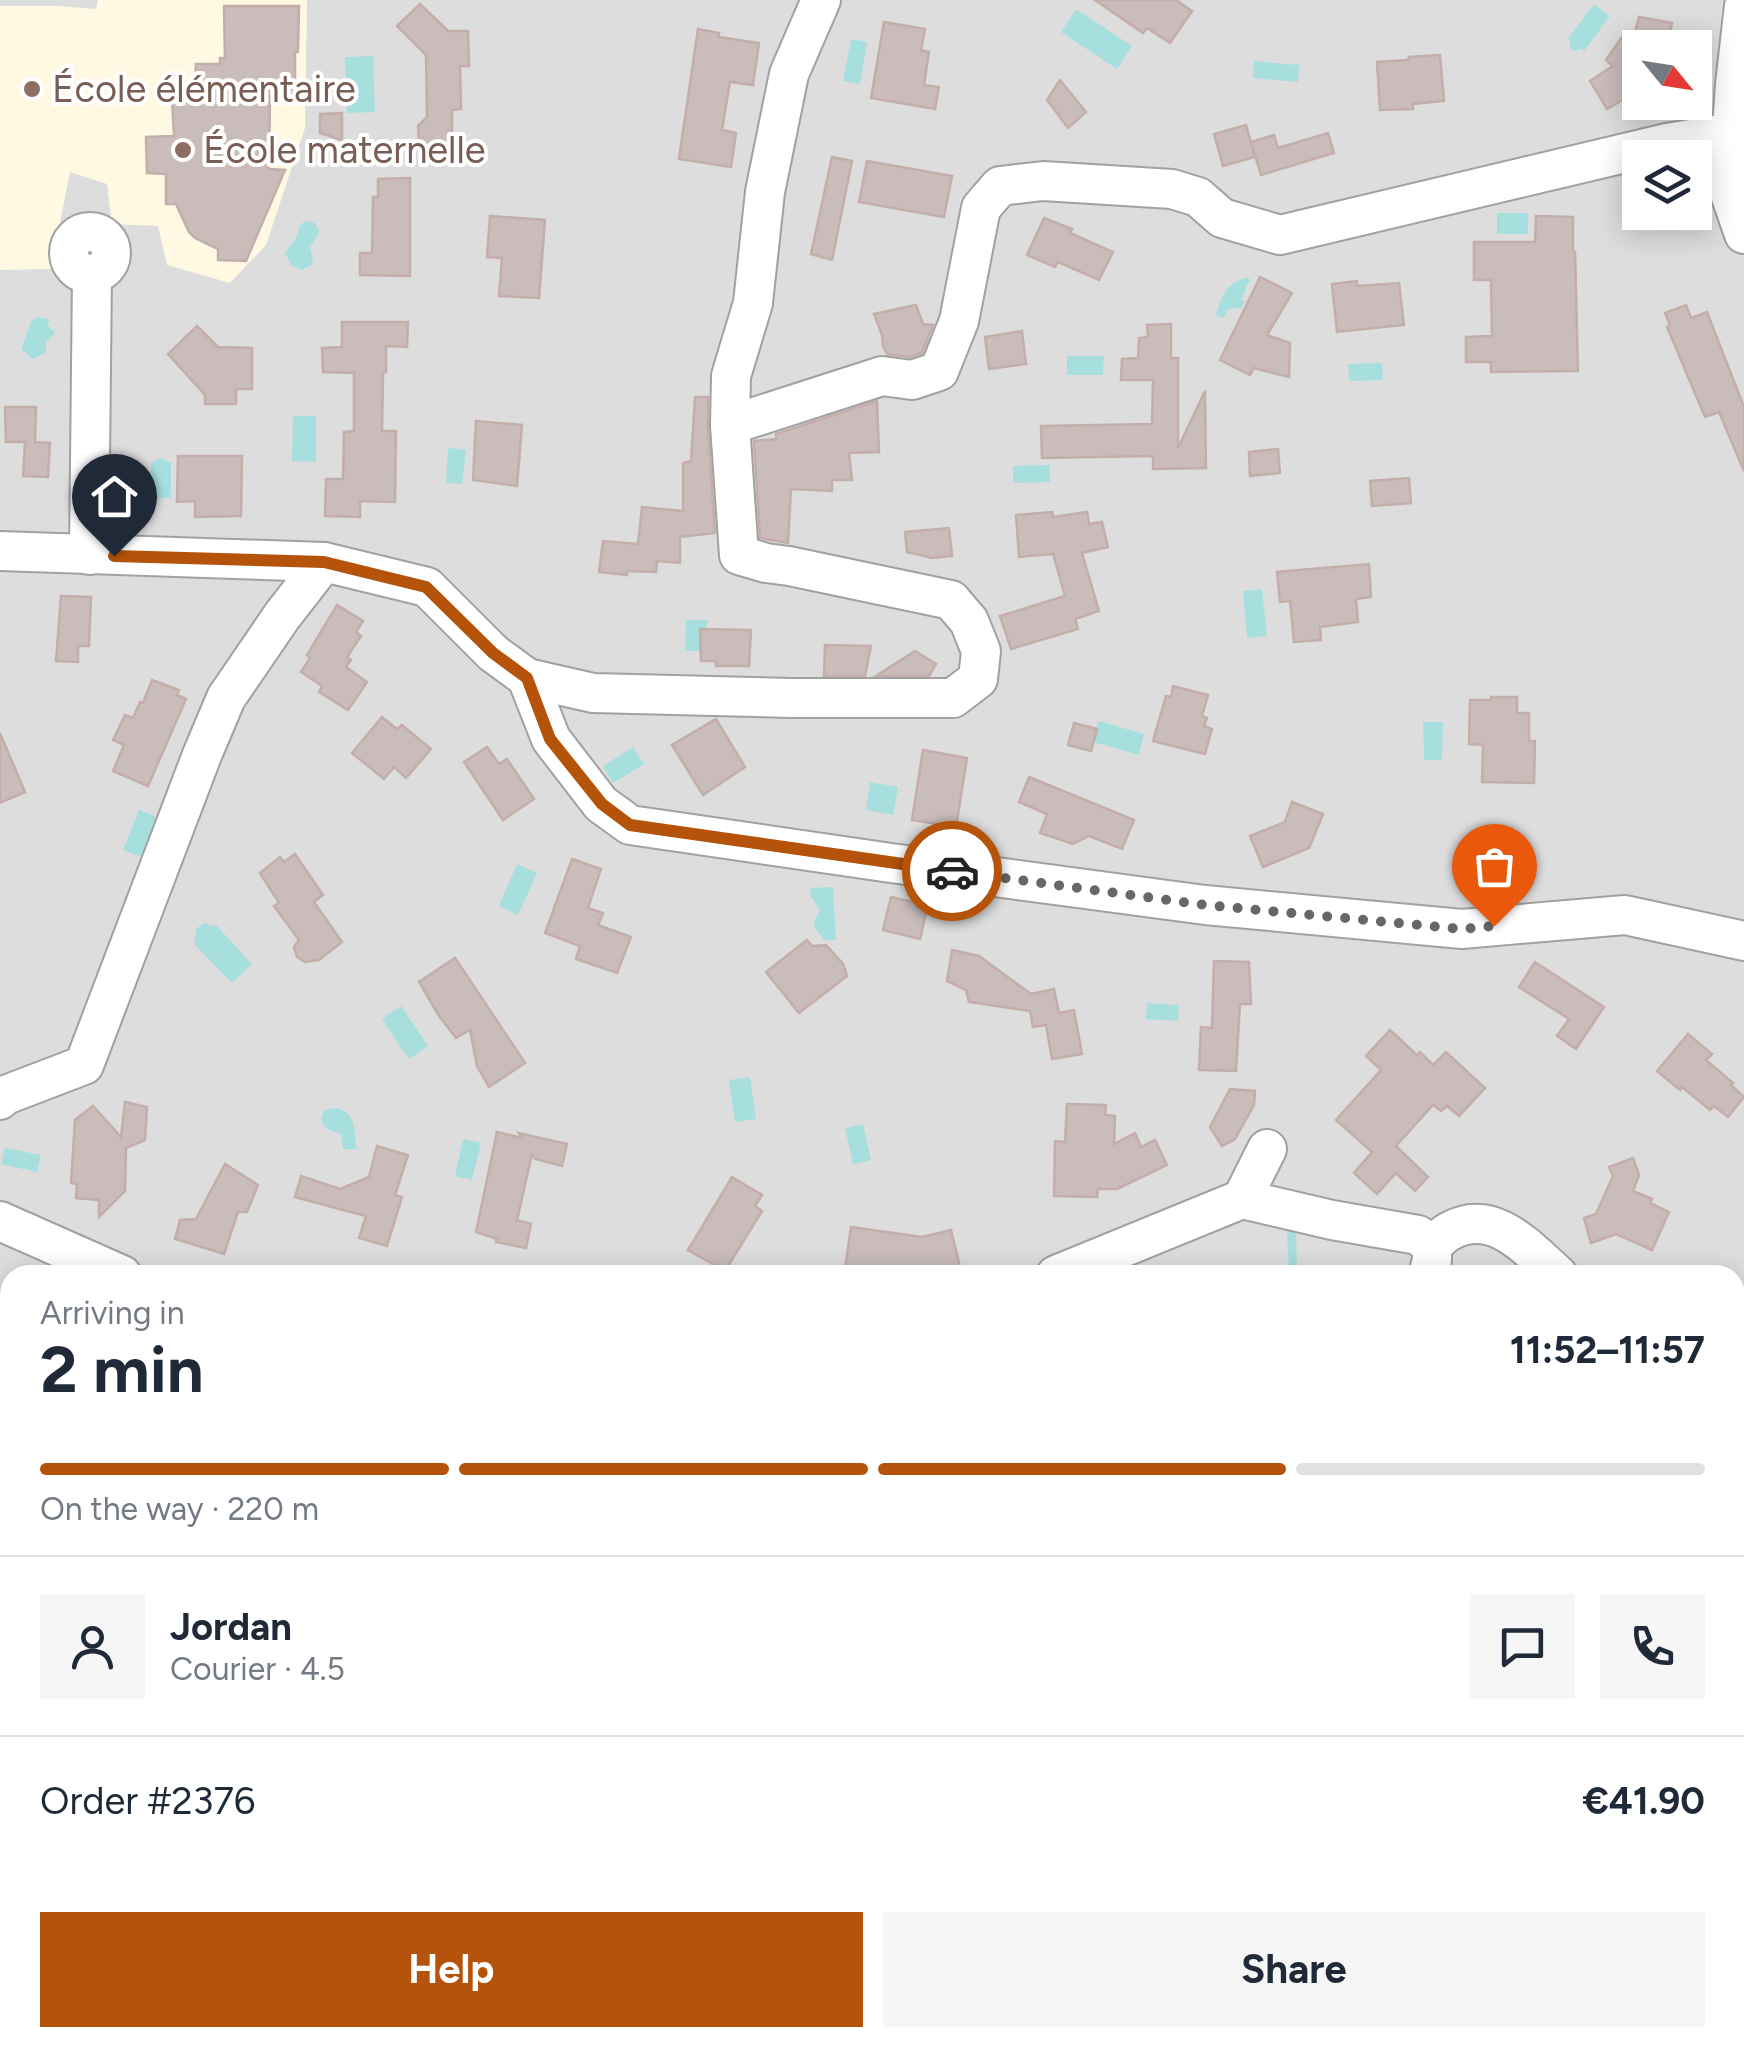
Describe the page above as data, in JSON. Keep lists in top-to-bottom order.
{
  "places": ["École élémentaire", "École maternelle"],
  "north": "bottom right",
  "page": {
    "heading": ["2 min", "Arriving in", "11:52–11:57"],
    "panel": [
      "Jordan",
      "Courier · 4.5",
      "Order #2376",
      "€41.90"
    ],
    "bar": "On the way · 220 m",
    "buttons": ["Help", "Share"]
  }
}
